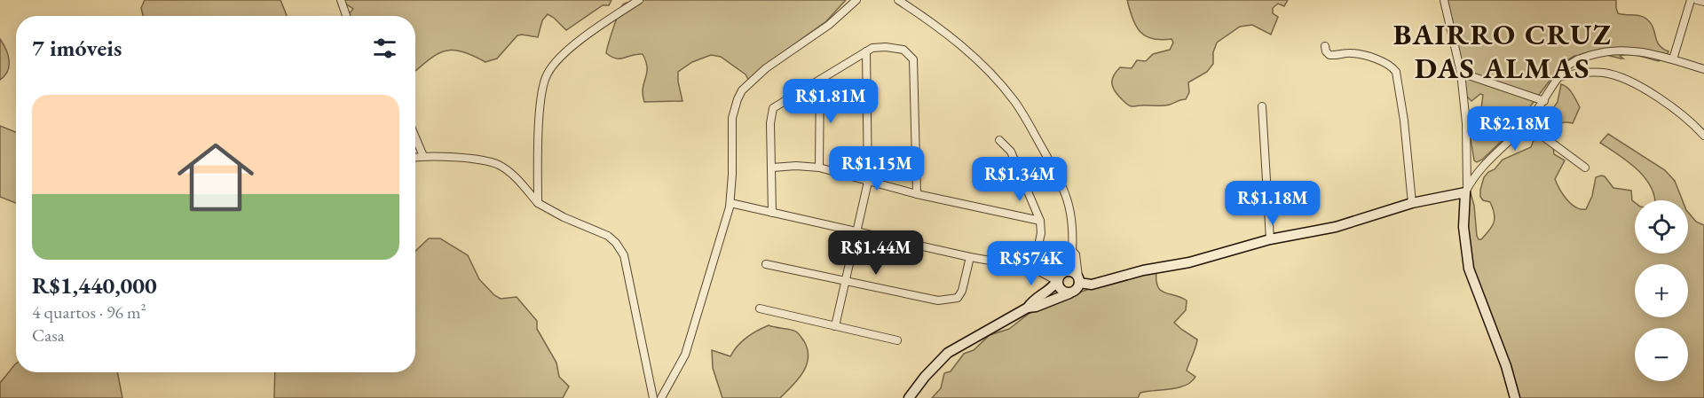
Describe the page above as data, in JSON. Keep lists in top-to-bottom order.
{
  "districts": ["BAIRRO CRUZ DAS ALMAS"],
  "page": {
    "heading": "7 imóveis",
    "price": [
      "R$1.81M",
      "R$2.18M",
      "R$1.15M",
      "R$1.34M",
      "R$1.18M",
      "R$1.44M",
      "R$574K"
    ],
    "list": [
      {
        "name": "R$1,440,000",
        "note": "4 quartos · 96 m² · Casa"
      }
    ],
    "map_buttons": ["+", "−"]
  }
}
